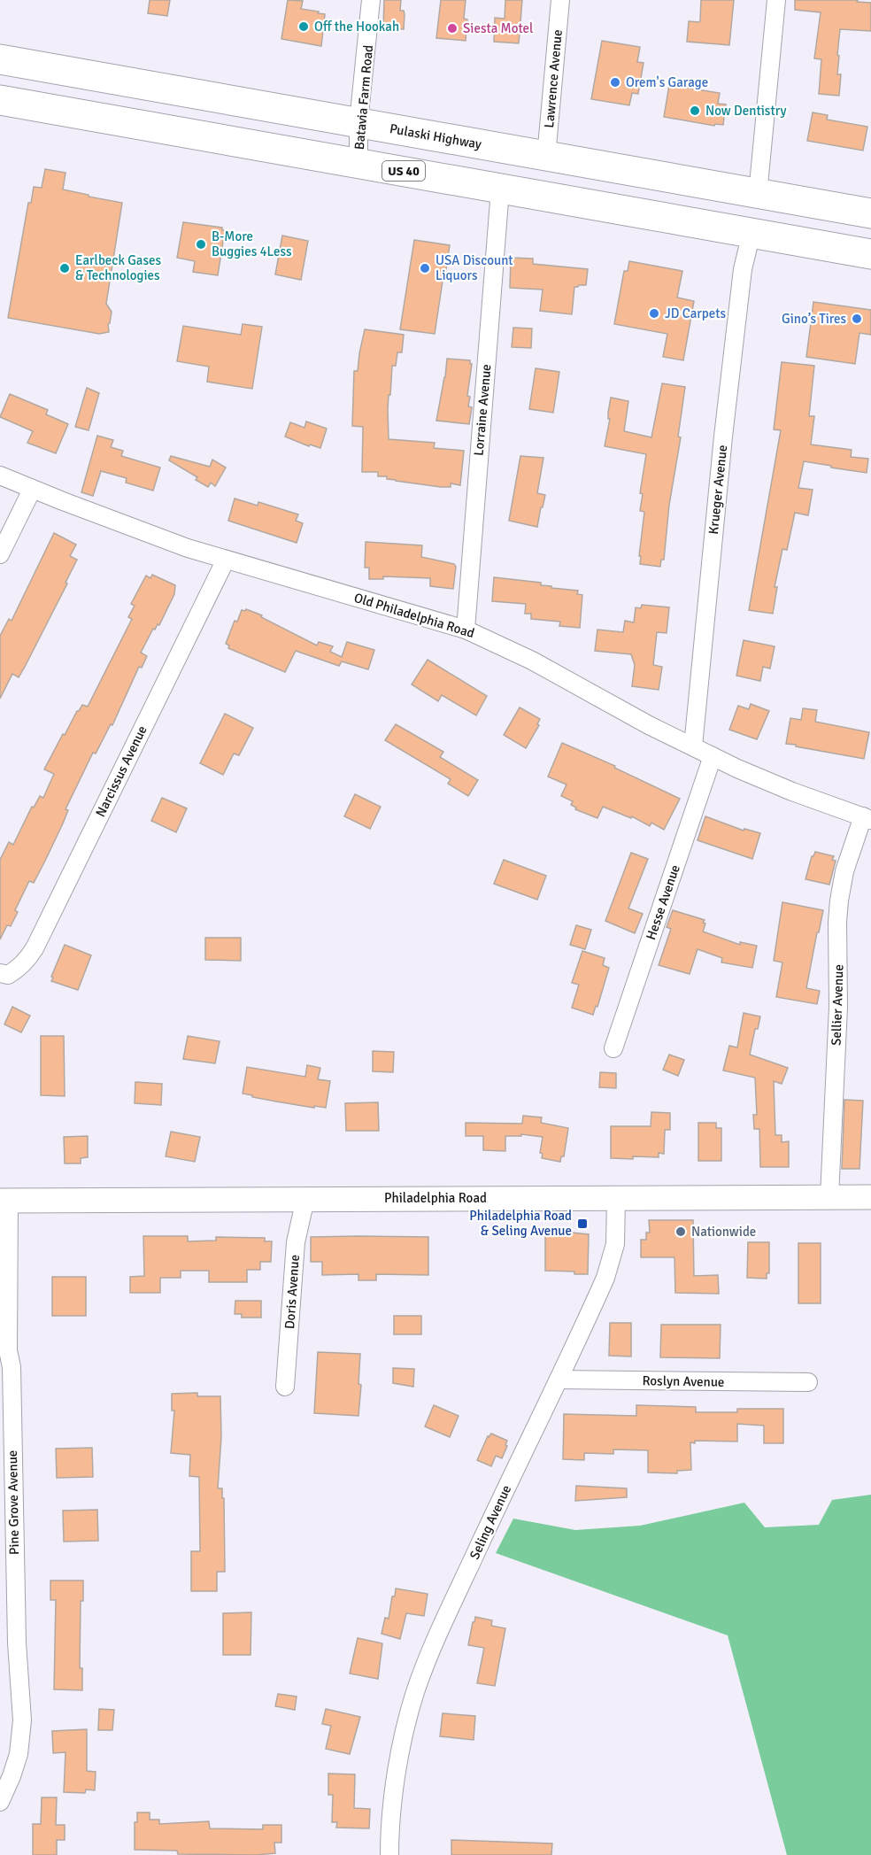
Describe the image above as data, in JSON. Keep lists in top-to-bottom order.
{
  "streets": {
    "highway": ["Pulaski Highway", "US 40"],
    "main road": ["Philadelphia Road"],
    "street": [
      "Lawrence Avenue",
      "Batavia Farm Road",
      "Lorraine Avenue",
      "Krueger Avenue",
      "Old Philadelphia Road",
      "Narcissus Avenue",
      "Hesse Avenue",
      "Sellier Avenue",
      "Doris Avenue",
      "Roslyn Avenue",
      "Pine Grove Avenue",
      "Seling Avenue"
    ]
  },
  "crossings": [
    ["Lawrence Avenue", "Pulaski Highway"],
    ["Batavia Farm Road", "Pulaski Highway"],
    ["Batavia Farm Road", "US 40"],
    ["US 40", "Lorraine Avenue"],
    ["US 40", "Krueger Avenue"],
    ["Lorraine Avenue", "Old Philadelphia Road"],
    ["Krueger Avenue", "Old Philadelphia Road"],
    ["Old Philadelphia Road", "Narcissus Avenue"],
    ["Old Philadelphia Road", "Hesse Avenue"],
    ["Old Philadelphia Road", "Sellier Avenue"],
    ["Sellier Avenue", "Philadelphia Road"],
    ["Philadelphia Road", "Doris Avenue"],
    ["Philadelphia Road", "Pine Grove Avenue"],
    ["Philadelphia Road", "Seling Avenue"],
    ["Roslyn Avenue", "Seling Avenue"]
  ],
  "places": {
    "other": [
      "Off the Hookah",
      "Siesta Motel",
      "Orem's Garage",
      "Now Dentistry",
      "B-More Buggies 4Less",
      "Earlbeck Gases & Technologies",
      "USA Discount Liquors",
      "JD Carpets",
      "Gino’s Tires",
      "Nationwide"
    ],
    "transit": ["Philadelphia Road & Seling Avenue"]
  }
}
